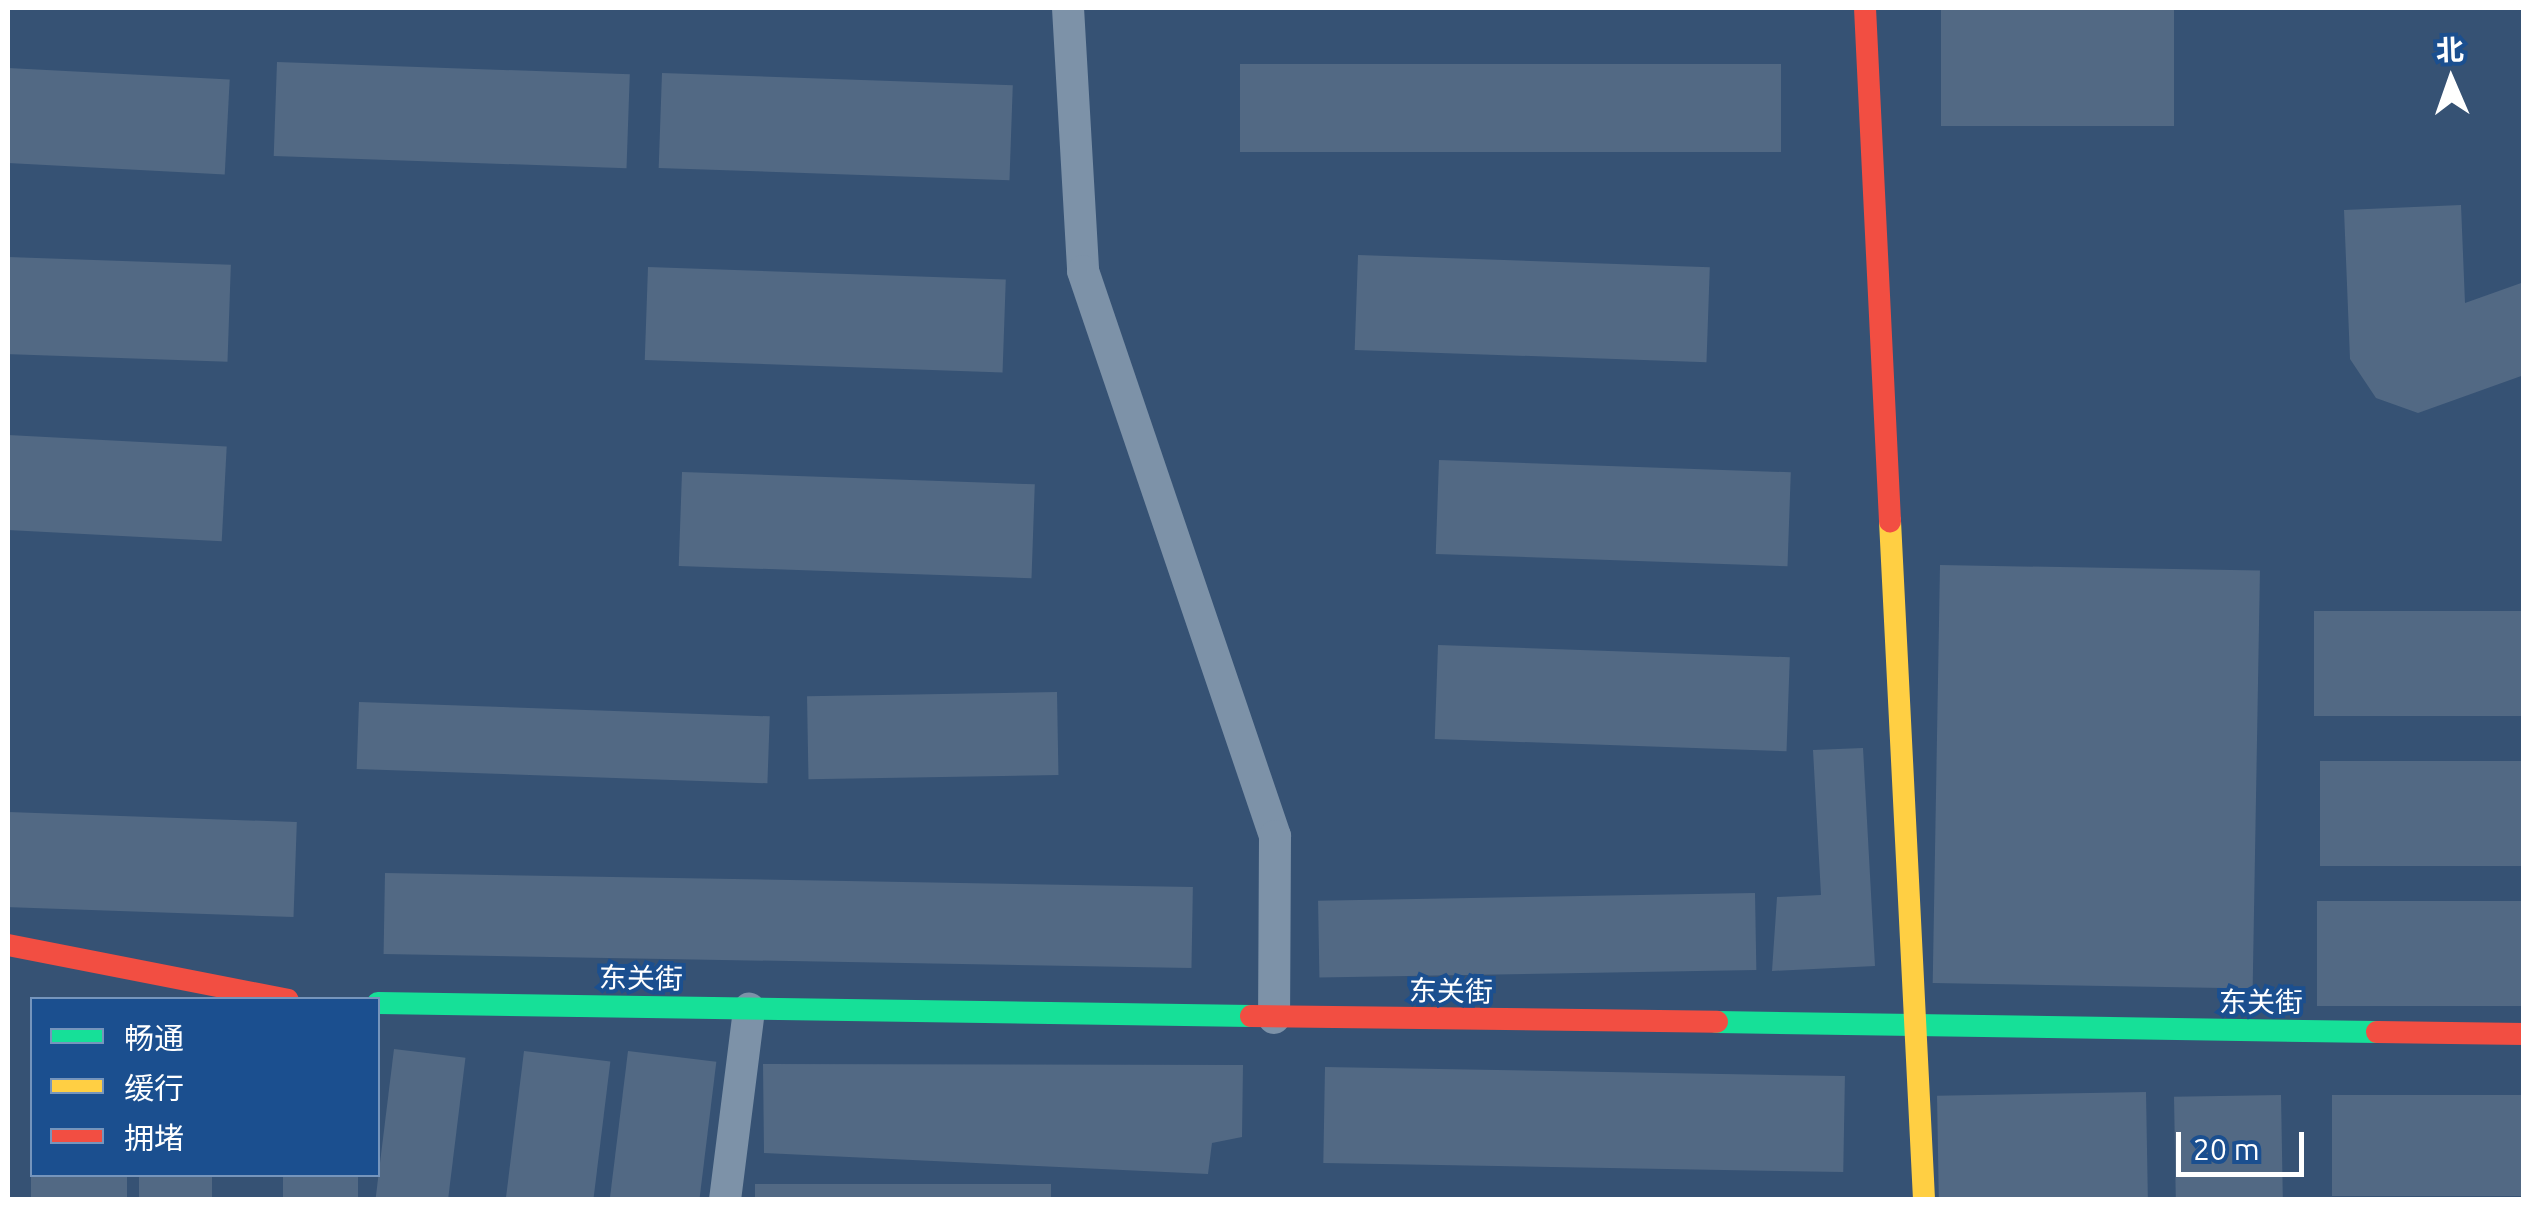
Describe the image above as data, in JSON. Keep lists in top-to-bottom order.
{
  "streets": {
    "street": ["东关街"]
  },
  "legend": ["畅通", "缓行", "拥堵"],
  "scale_bar": "20 m",
  "north": "top"
}
